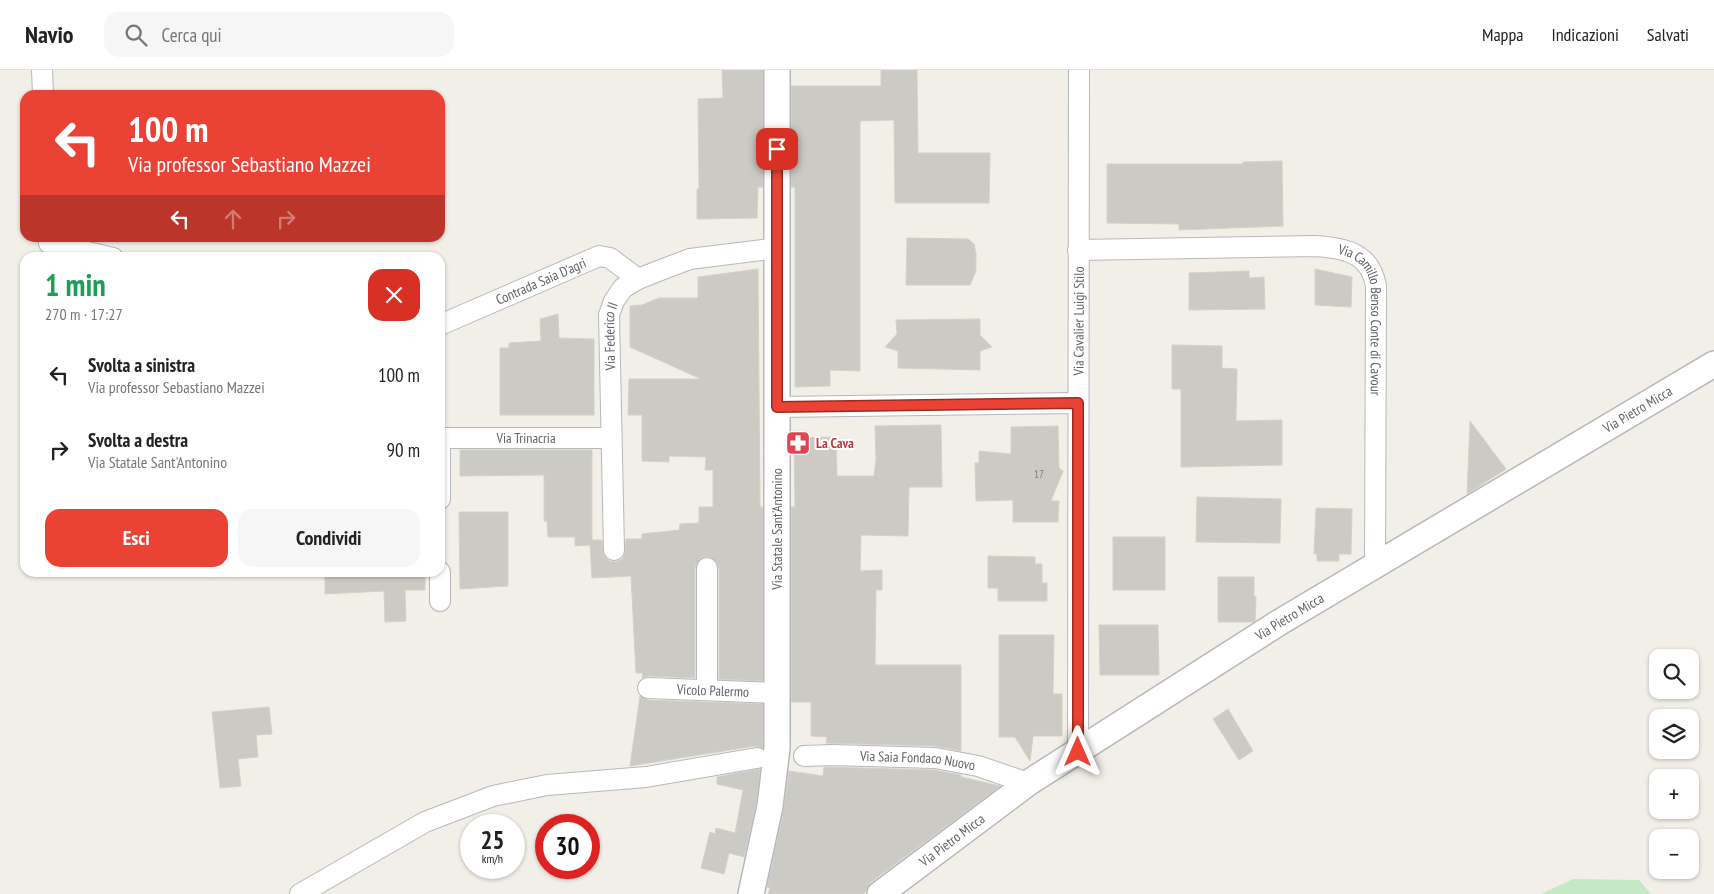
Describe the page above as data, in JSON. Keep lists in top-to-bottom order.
{
  "streets": {
    "street": [
      "Contrada Saia D'agri",
      "Via Cavalier Luigi Stilo",
      "Via Camillo Benso Conte di Cavour",
      "Via Federico II",
      "Via Pietro Micca",
      "Via Trinacria",
      "Via Statale Sant'Antonino",
      "Vicolo Palermo",
      "Via Saia Fondaco Nuovo"
    ]
  },
  "crossings": [
    ["Contrada Saia D'agri", "Via Federico II"],
    ["Via Cavalier Luigi Stilo", "Via Camillo Benso Conte di Cavour"],
    ["Via Cavalier Luigi Stilo", "Via Pietro Micca"],
    ["Via Camillo Benso Conte di Cavour", "Via Pietro Micca"],
    ["Via Federico II", "Via Trinacria"],
    ["Via Federico II", "Via Statale Sant'Antonino"],
    ["Via Pietro Micca", "Via Saia Fondaco Nuovo"],
    ["Via Statale Sant'Antonino", "Vicolo Palermo"]
  ],
  "places": {
    "pharmacy": ["La Cava"]
  },
  "house_numbers": ["17"],
  "page": {
    "header": "Navio",
    "search": "Cerca qui",
    "nav": ["Mappa", "Indicazioni", "Salvati"],
    "turn": ["100 m", "Via professor Sebastiano Mazzei"],
    "heading": ["1 min", "270 m · 17:27"],
    "list": [
      {
        "name": "Svolta a sinistra",
        "note": "Via professor Sebastiano Mazzei",
        "value": "100 m"
      },
      {
        "name": "Svolta a destra",
        "note": "Via Statale Sant'Antonino",
        "value": "90 m"
      }
    ],
    "buttons": ["Esci", "Condividi"],
    "map_buttons": ["+", "−"],
    "speed": "25 km/h",
    "limit": "30"
  }
}
